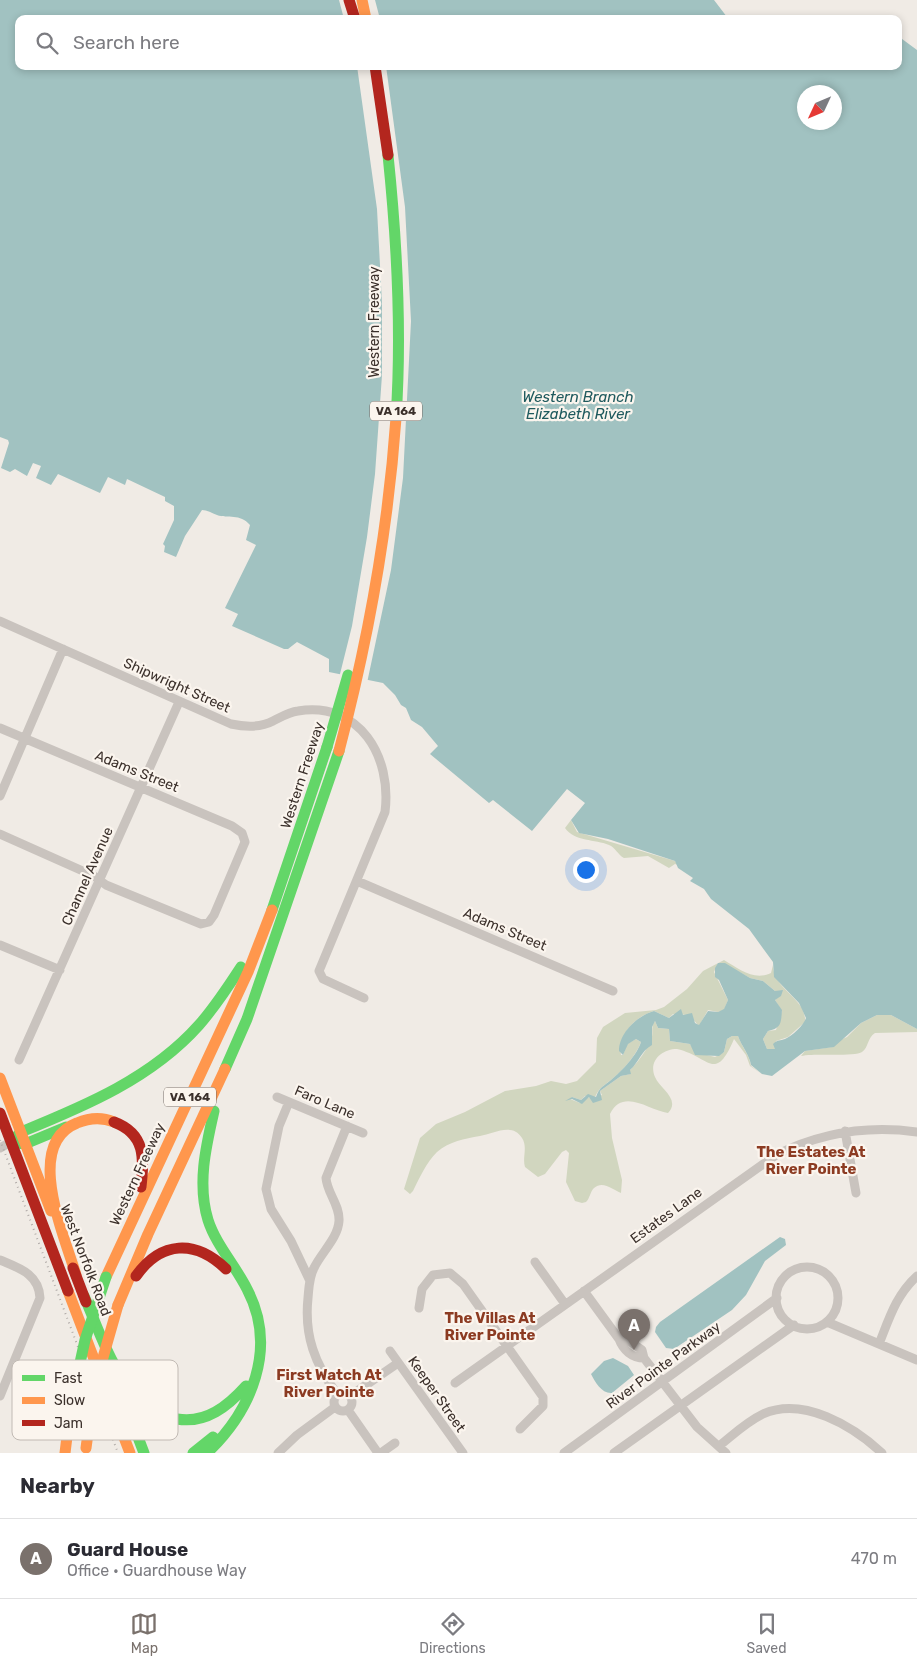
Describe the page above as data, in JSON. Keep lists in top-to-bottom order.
{
  "streets": {
    "main road": ["Western Freeway", "VA 164", "West Norfolk Road"],
    "street": [
      "Shipwright Street",
      "Adams Street",
      "Channel Avenue",
      "Faro Lane",
      "Estates Lane",
      "River Pointe Parkway",
      "Keeper Street"
    ]
  },
  "crossings": [
    ["Shipwright Street", "Adams Street"],
    ["Shipwright Street", "Channel Avenue"],
    ["Adams Street", "Channel Avenue"]
  ],
  "districts": ["The Estates At River Pointe", "The Villas At River Pointe", "First Watch At River Pointe"],
  "water": ["Western Branch Elizabeth River"],
  "legend": ["Fast", "Slow", "Jam"],
  "north": "bottom left",
  "page": {
    "search": "Search here",
    "pins": "A",
    "heading": "Nearby",
    "list": [
      {
        "mark": "A",
        "name": "Guard House",
        "note": "Office · Guardhouse Way",
        "value": "470 m"
      }
    ],
    "nav": ["Map", "Directions", "Saved"]
  }
}
